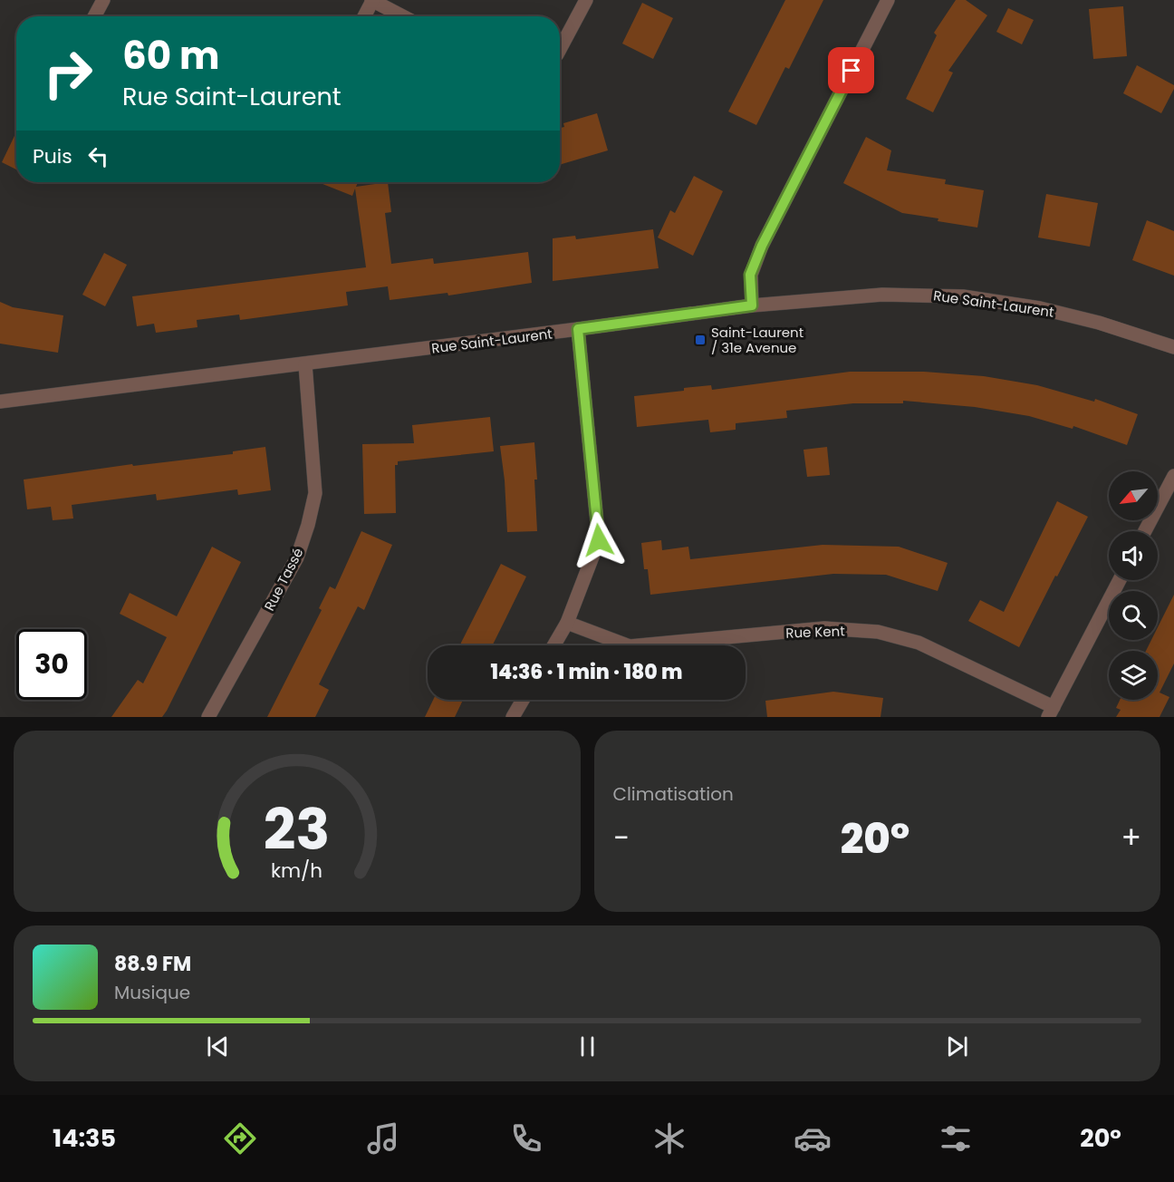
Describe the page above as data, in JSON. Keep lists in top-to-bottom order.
{
  "streets": {
    "street": ["Rue Saint-Laurent", "Rue Tassé", "Rue Kent"]
  },
  "crossings": [
    ["Rue Saint-Laurent", "Rue Tassé"]
  ],
  "places": {
    "transit": ["Saint-Laurent / 31e Avenue"]
  },
  "north": "bottom left",
  "page": {
    "turn": ["60 m", "Rue Saint-Laurent"],
    "then": "Puis",
    "limit": "30",
    "trip": "14:36 · 1 min · 180 m",
    "tile": "Climatisation",
    "heat": ["−", "20°", "+"],
    "song": ["88.9 FM", "Musique"],
    "tabs": ["14:35", "20°"],
    "gauge": ["23", "km/h"]
  }
}
